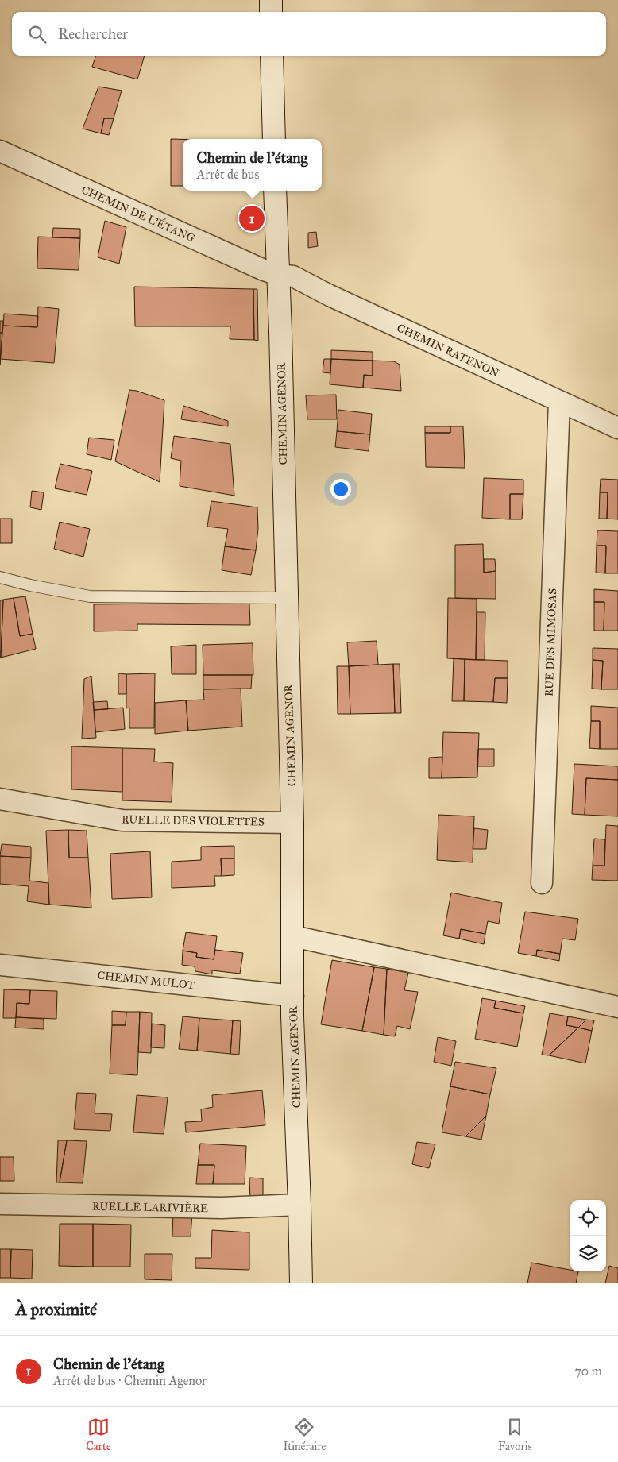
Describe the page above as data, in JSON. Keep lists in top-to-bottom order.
{
  "streets": {
    "main road": ["CHEMIN AGENOR"],
    "street": [
      "CHEMIN DE L'ÉTANG",
      "CHEMIN RATENON",
      "RUE DES MIMOSAS",
      "RUELLE DES VIOLETTES",
      "CHEMIN MULOT",
      "RUELLE LARIVIÈRE"
    ]
  },
  "crossings": [
    ["CHEMIN DE L'ÉTANG", "CHEMIN RATENON"],
    ["CHEMIN DE L'ÉTANG", "CHEMIN AGENOR"],
    ["CHEMIN RATENON", "CHEMIN AGENOR"],
    ["CHEMIN RATENON", "RUE DES MIMOSAS"],
    ["CHEMIN AGENOR", "RUELLE DES VIOLETTES"],
    ["CHEMIN AGENOR", "CHEMIN MULOT"],
    ["CHEMIN AGENOR", "RUELLE LARIVIÈRE"]
  ],
  "page": {
    "search": "Rechercher",
    "popup": ["Chemin de l'étang", "Arrêt de bus"],
    "pins": "1",
    "heading": "À proximité",
    "list": [
      {
        "mark": "1",
        "name": "Chemin de l'étang",
        "note": "Arrêt de bus · Chemin Agenor",
        "value": "70 m"
      }
    ],
    "nav": ["Carte", "Itinéraire", "Favoris"]
  }
}
